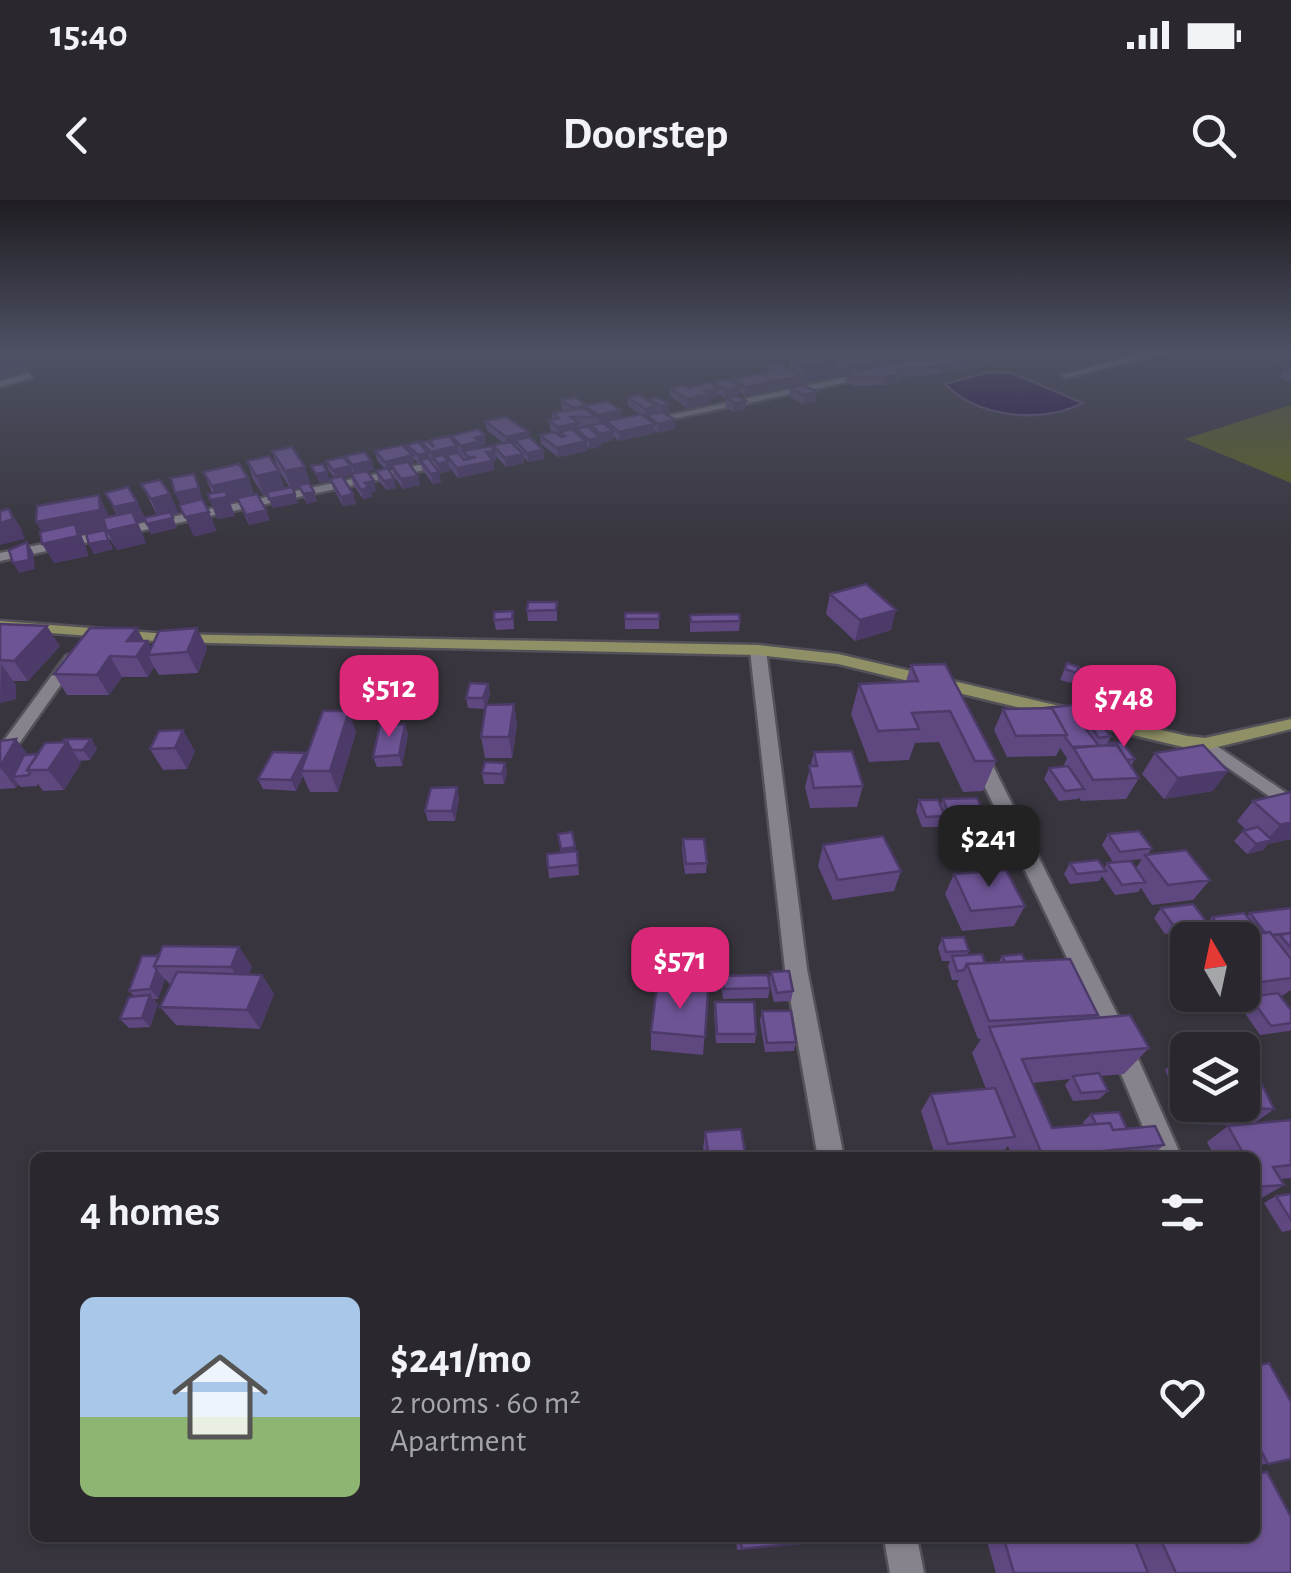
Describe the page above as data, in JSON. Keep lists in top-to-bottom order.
{
  "north": "top",
  "page": {
    "status": "15:40",
    "header": "Doorstep",
    "price": [
      "$512",
      "$748",
      "$241",
      "$571"
    ],
    "heading": "4 homes",
    "list": [
      {
        "name": "$241/mo",
        "note": "2 rooms · 60 m² · Apartment"
      }
    ]
  }
}
